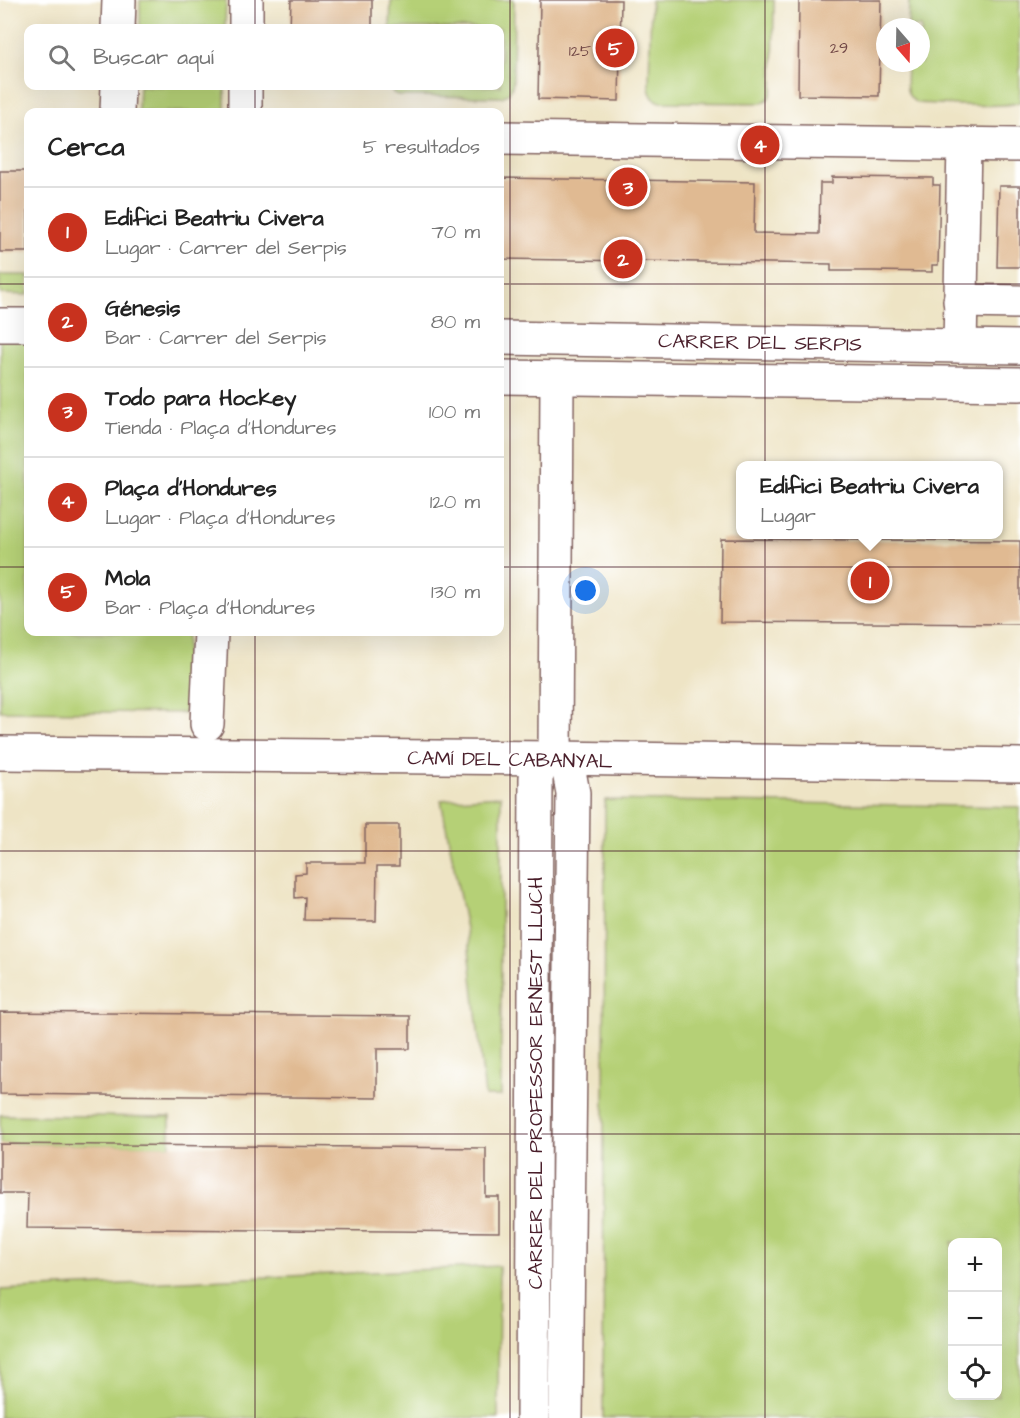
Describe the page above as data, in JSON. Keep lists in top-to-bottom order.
{
  "streets": {
    "street": ["CARRER DEL SERPIS", "CAMÍ DEL CABANYAL", "CARRER DEL PROFESSOR ERNEST LLUCH"]
  },
  "crossings": [
    ["CAMÍ DEL CABANYAL", "CARRER DEL PROFESSOR ERNEST LLUCH"]
  ],
  "house_numbers": ["29", "125"],
  "north": "bottom",
  "page": {
    "search": "Buscar aquí",
    "pins": [
      "5",
      "4",
      "3",
      "2",
      "1"
    ],
    "heading": ["Cerca", "5 resultados"],
    "list": [
      {
        "mark": "1",
        "name": "Edifici Beatriu Civera",
        "note": "Lugar · Carrer del Serpis",
        "value": "70 m"
      },
      {
        "mark": "2",
        "name": "Génesis",
        "note": "Bar · Carrer del Serpis",
        "value": "80 m"
      },
      {
        "mark": "3",
        "name": "Todo para Hockey",
        "note": "Tienda · Plaça d'Hondures",
        "value": "100 m"
      },
      {
        "mark": "4",
        "name": "Plaça d'Hondures",
        "note": "Lugar · Plaça d'Hondures",
        "value": "120 m"
      },
      {
        "mark": "5",
        "name": "Mola",
        "note": "Bar · Plaça d'Hondures",
        "value": "130 m"
      }
    ],
    "popup": ["Edifici Beatriu Civera", "Lugar"],
    "map_buttons": ["+", "−"]
  }
}
